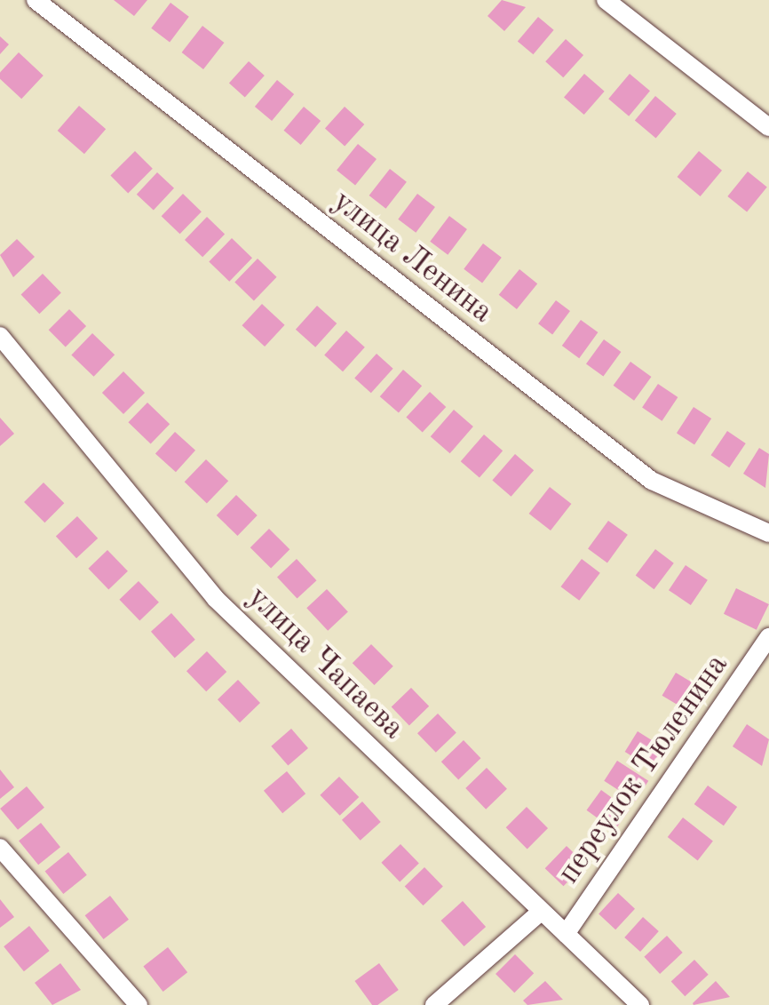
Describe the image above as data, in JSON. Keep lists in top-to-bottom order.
{
  "streets": {
    "street": ["улица Ленина", "улица Чапаева", "переулок Тюленина"]
  },
  "crossings": [
    ["улица Чапаева", "переулок Тюленина"]
  ]
}
